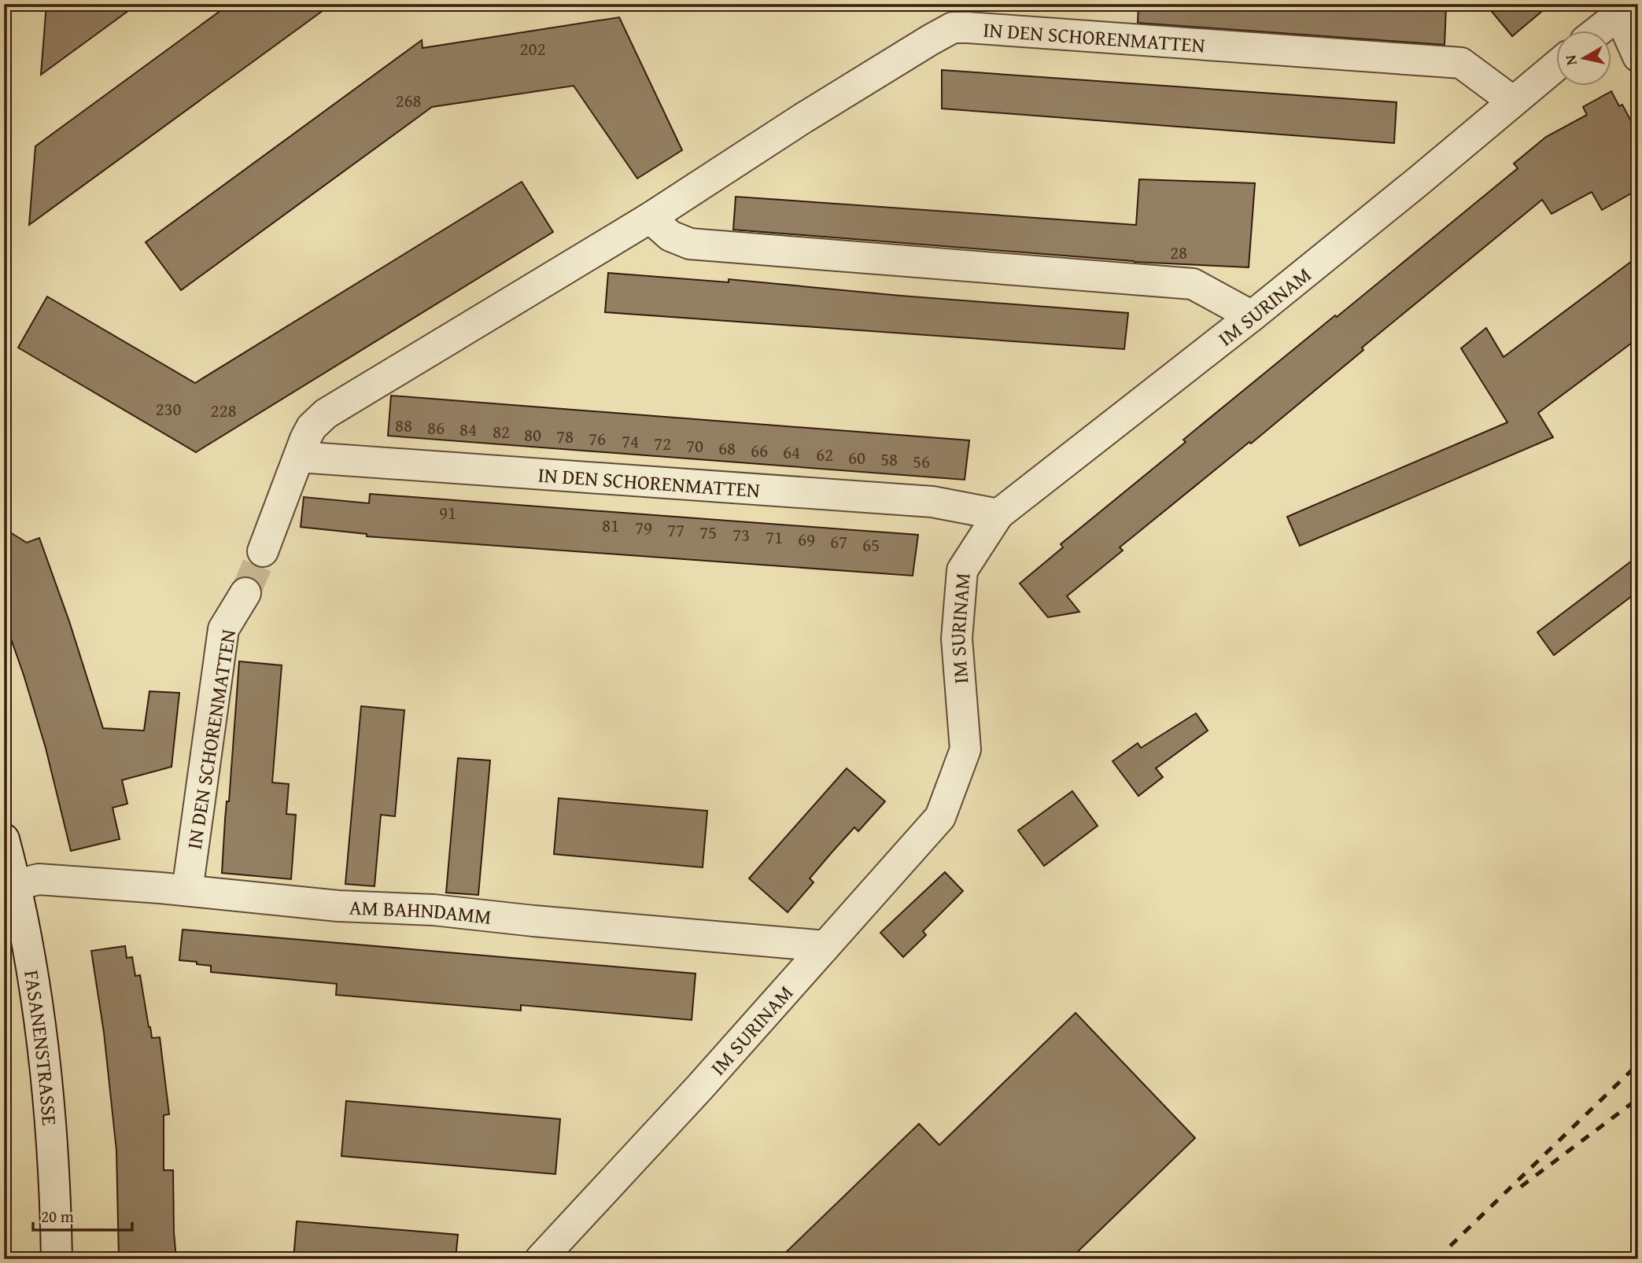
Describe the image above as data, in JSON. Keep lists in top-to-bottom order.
{
  "streets": {
    "street": [
      "IN DEN SCHORENMATTEN",
      "IM SURINAM",
      "AM BAHNDAMM",
      "FASANENSTRASSE"
    ]
  },
  "crossings": [
    ["IN DEN SCHORENMATTEN", "IM SURINAM"],
    ["IN DEN SCHORENMATTEN", "AM BAHNDAMM"],
    ["IM SURINAM", "AM BAHNDAMM"],
    ["AM BAHNDAMM", "FASANENSTRASSE"]
  ],
  "house_numbers": [
    "202",
    "268",
    "28",
    "230",
    "228",
    "88",
    "86",
    "84",
    "82",
    "80",
    "78",
    "76",
    "74",
    "72",
    "70",
    "68",
    "66",
    "64",
    "62",
    "60",
    "58",
    "56",
    "91",
    "81",
    "79",
    "77",
    "75",
    "73",
    "71",
    "69",
    "67",
    "65"
  ],
  "scale_bar": "20 m",
  "north": "left"
}
